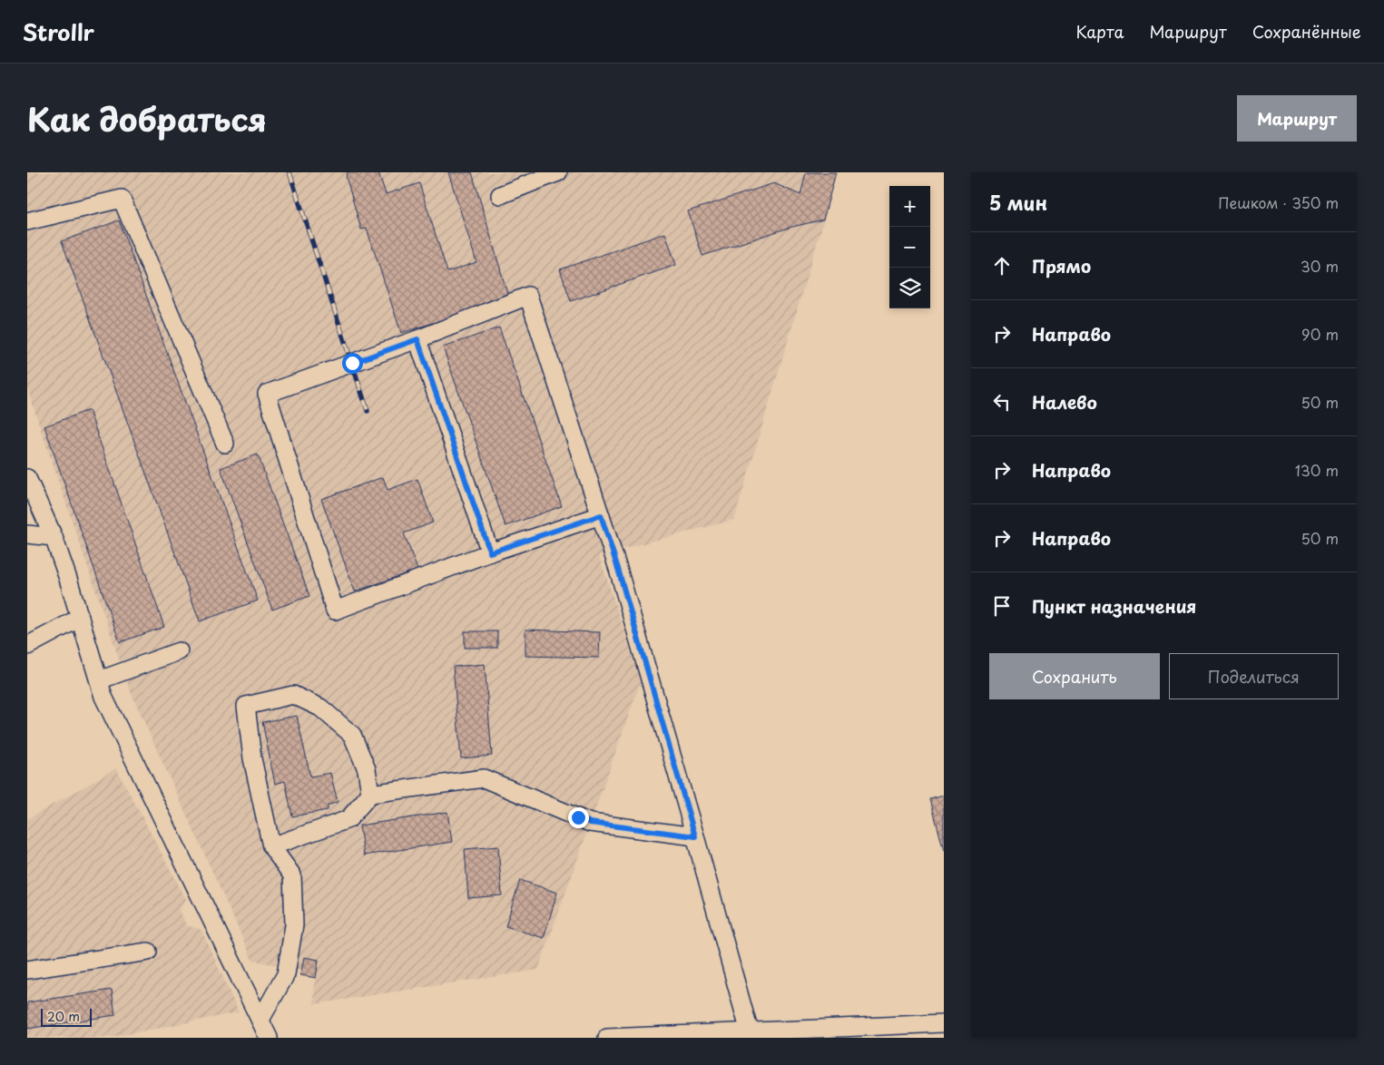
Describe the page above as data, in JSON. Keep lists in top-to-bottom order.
{
  "scale_bar": "20 m",
  "page": {
    "header": "Strollr",
    "nav": ["Карта", "Маршрут", "Сохранённые"],
    "title": "Как добраться",
    "buttons": [
      "Маршрут",
      ["Сохранить", "Поделиться"]
    ],
    "heading": ["5 мин", "Пешком · 350 m"],
    "map_buttons": ["+", "−"],
    "list": [
      ["Прямо", "30 m"],
      ["Направо", "90 m"],
      ["Налево", "50 m"],
      ["Направо", "130 m"],
      ["Направо", "50 m"],
      "Пункт назначения"
    ],
    "scale": "20 m"
  }
}
